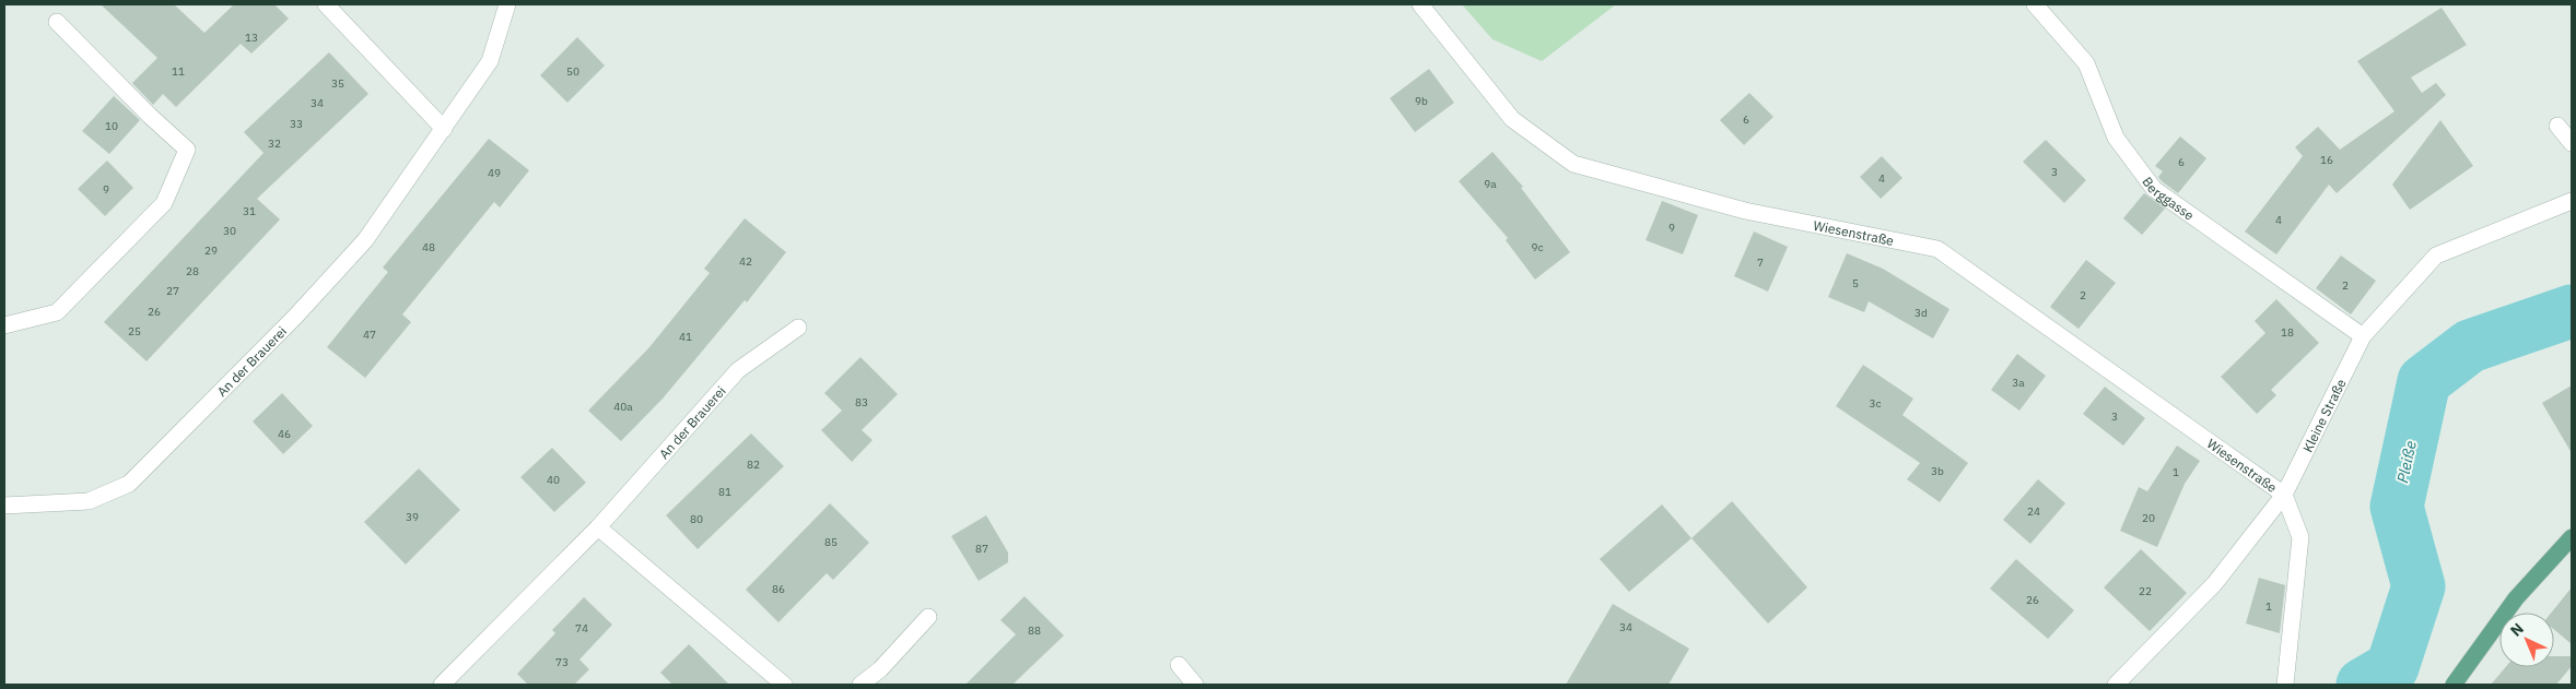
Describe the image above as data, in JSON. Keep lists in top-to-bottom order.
{
  "streets": {
    "street": [
      "Berggasse",
      "Wiesenstraße",
      "An der Brauerei",
      "Kleine Straße"
    ]
  },
  "crossings": [
    ["Berggasse", "Kleine Straße"],
    ["Wiesenstraße", "Kleine Straße"]
  ],
  "water": ["Pleiße"],
  "house_numbers": [
    "13",
    "11",
    "50",
    "35",
    "9b",
    "34",
    "6",
    "33",
    "10",
    "32",
    "16",
    "6",
    "3",
    "49",
    "4",
    "9a",
    "9",
    "31",
    "4",
    "9",
    "30",
    "48",
    "9c",
    "29",
    "42",
    "7",
    "28",
    "5",
    "2",
    "27",
    "2",
    "26",
    "3d",
    "25",
    "18",
    "47",
    "41",
    "3a",
    "83",
    "3c",
    "40a",
    "3",
    "46",
    "82",
    "3b",
    "1",
    "40",
    "81",
    "24",
    "39",
    "20",
    "80",
    "85",
    "87",
    "86",
    "22",
    "26",
    "1",
    "34",
    "74",
    "88",
    "73"
  ],
  "north": "top left"
}
